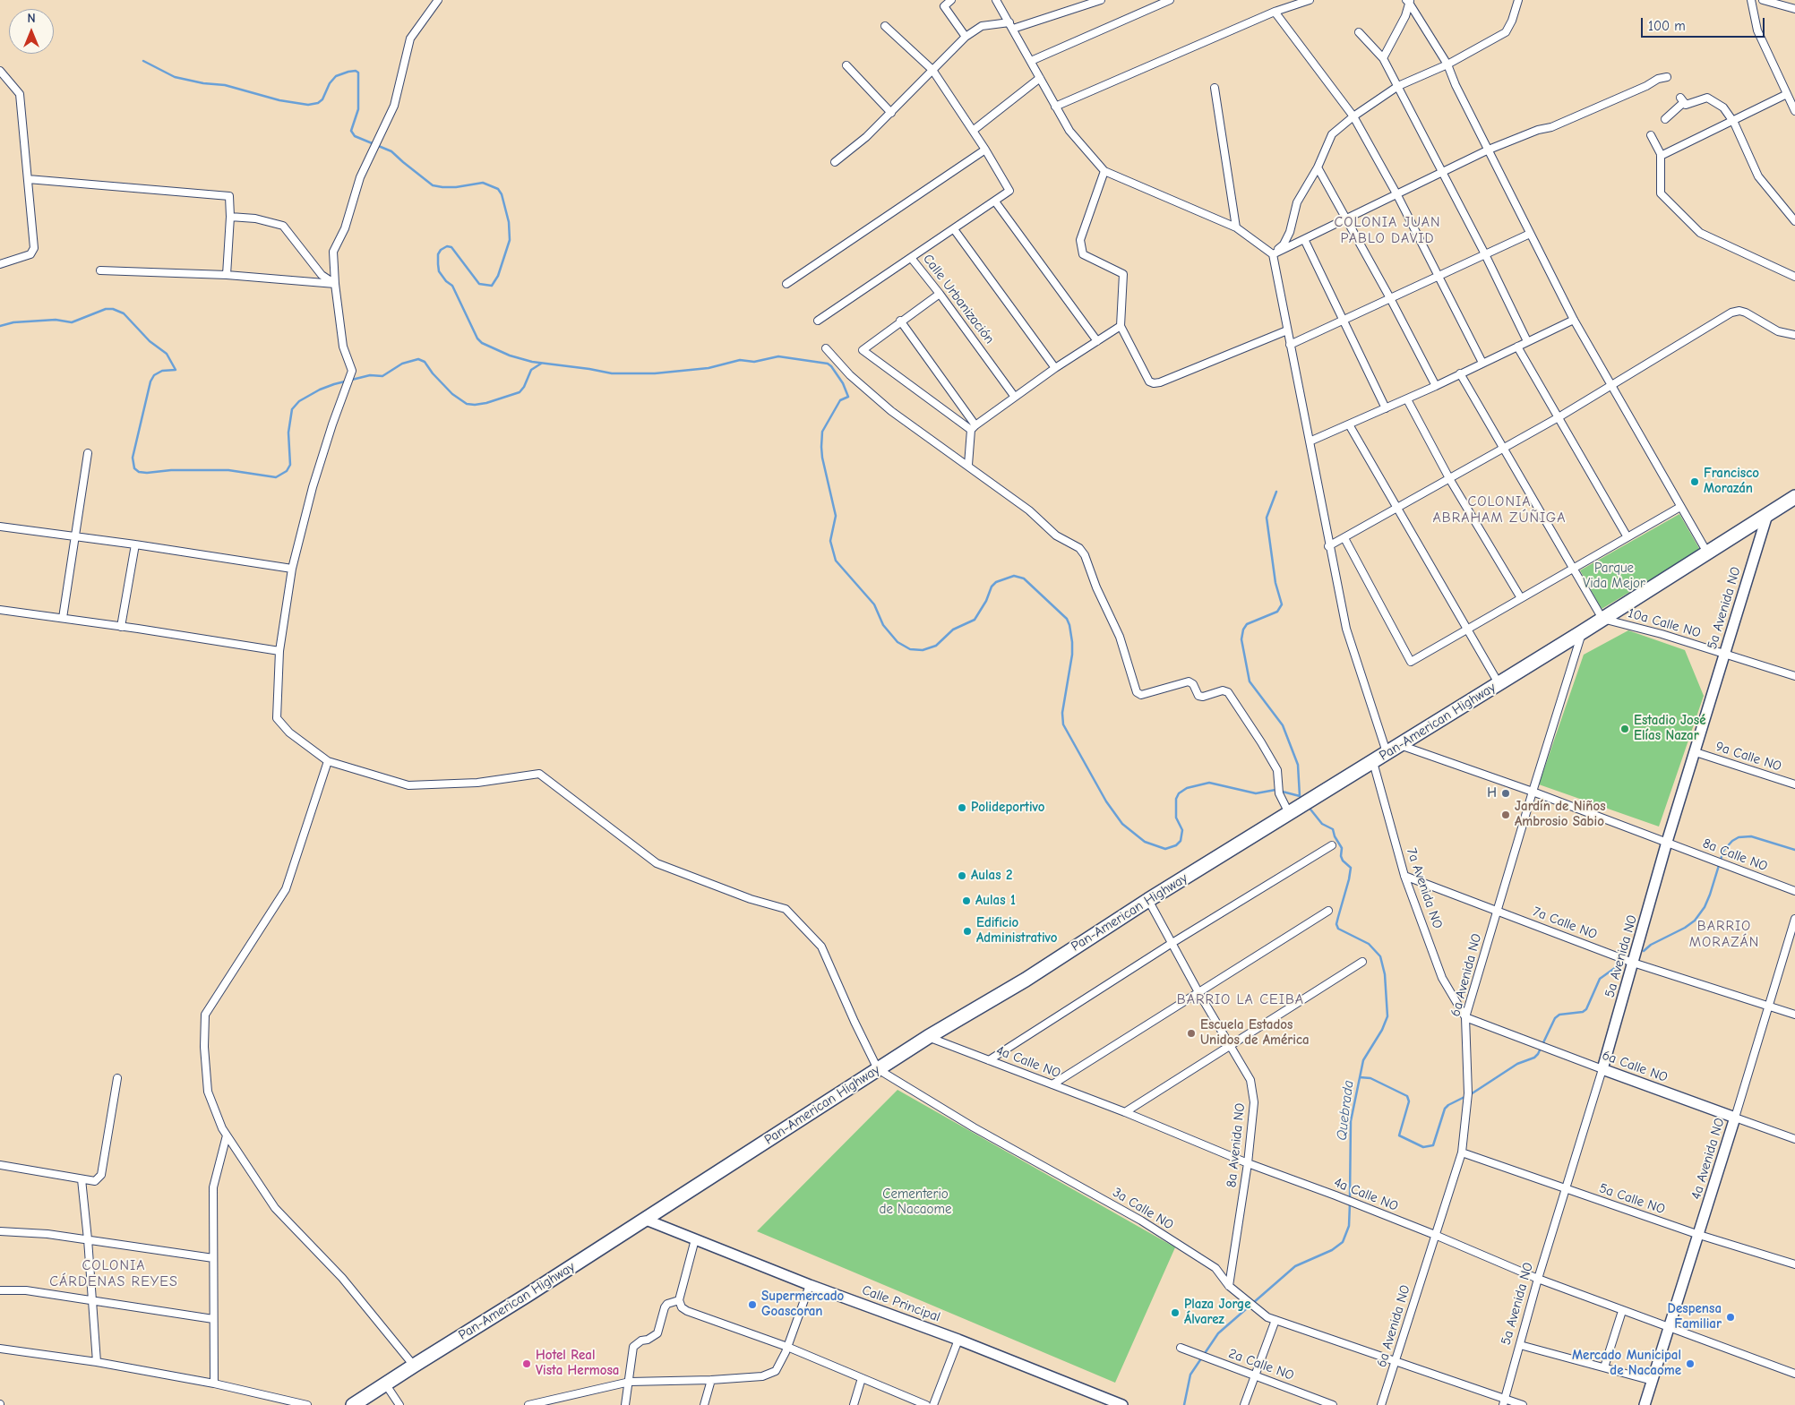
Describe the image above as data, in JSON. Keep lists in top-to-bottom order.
{
  "streets": {
    "highway": ["Pan-American Highway"],
    "street": [
      "Calle Urbanización",
      "5a Avenida NO",
      "10a Calle NO",
      "9a Calle NO",
      "8a Calle NO",
      "7a Avenida NO",
      "7a Calle NO",
      "6a Avenida NO",
      "4a Calle NO",
      "6a Calle NO",
      "8a Avenida NO",
      "4a Avenida NO",
      "5a Calle NO",
      "3a Calle NO",
      "Calle Principal",
      "2a Calle NO"
    ]
  },
  "crossings": [
    ["5a Avenida NO", "10a Calle NO"],
    ["5a Avenida NO", "Pan-American Highway"],
    ["5a Avenida NO", "9a Calle NO"],
    ["5a Avenida NO", "8a Calle NO"],
    ["5a Avenida NO", "7a Calle NO"],
    ["5a Avenida NO", "4a Calle NO"],
    ["5a Avenida NO", "6a Calle NO"],
    ["5a Avenida NO", "5a Calle NO"],
    ["5a Avenida NO", "3a Calle NO"],
    ["10a Calle NO", "Pan-American Highway"],
    ["Pan-American Highway", "8a Calle NO"],
    ["Pan-American Highway", "7a Avenida NO"],
    ["Pan-American Highway", "6a Avenida NO"],
    ["Pan-American Highway", "4a Calle NO"],
    ["Pan-American Highway", "8a Avenida NO"],
    ["Pan-American Highway", "3a Calle NO"],
    ["Pan-American Highway", "Calle Principal"],
    ["8a Calle NO", "6a Avenida NO"],
    ["7a Avenida NO", "7a Calle NO"],
    ["7a Avenida NO", "6a Avenida NO"],
    ["7a Avenida NO", "6a Calle NO"],
    ["7a Calle NO", "6a Avenida NO"],
    ["7a Calle NO", "4a Avenida NO"],
    ["6a Avenida NO", "4a Calle NO"],
    ["6a Avenida NO", "6a Calle NO"],
    ["6a Avenida NO", "5a Calle NO"],
    ["6a Avenida NO", "3a Calle NO"],
    ["4a Calle NO", "8a Avenida NO"],
    ["4a Calle NO", "4a Avenida NO"],
    ["6a Calle NO", "4a Avenida NO"],
    ["8a Avenida NO", "3a Calle NO"],
    ["4a Avenida NO", "5a Calle NO"]
  ],
  "districts": [
    "COLONIA JUAN PABLO DAVID",
    "COLONIA ABRAHAM ZÚÑIGA",
    "BARRIO MORAZÁN",
    "BARRIO LA CEIBA",
    "COLONIA CÁRDENAS REYES"
  ],
  "water": ["Quebrada"],
  "parks": ["Parque Vida Mejor", "Cementerio de Nacaome"],
  "places": [
    "Francisco Morazán",
    "Estadio José Elías Nazar",
    "H",
    "Polideportivo",
    "Jardín de Niños Ambrosio Sabio",
    "Aulas 2",
    "Aulas 1",
    "Edificio Administrativo",
    "Escuela Estados Unidos de América",
    "Supermercado Goascoran",
    "Plaza Jorge Álvarez",
    "Despensa Familiar",
    "Hotel Real Vista Hermosa",
    "Mercado Municipal de Nacaome"
  ],
  "scale_bar": "100 m",
  "north": "top"
}
